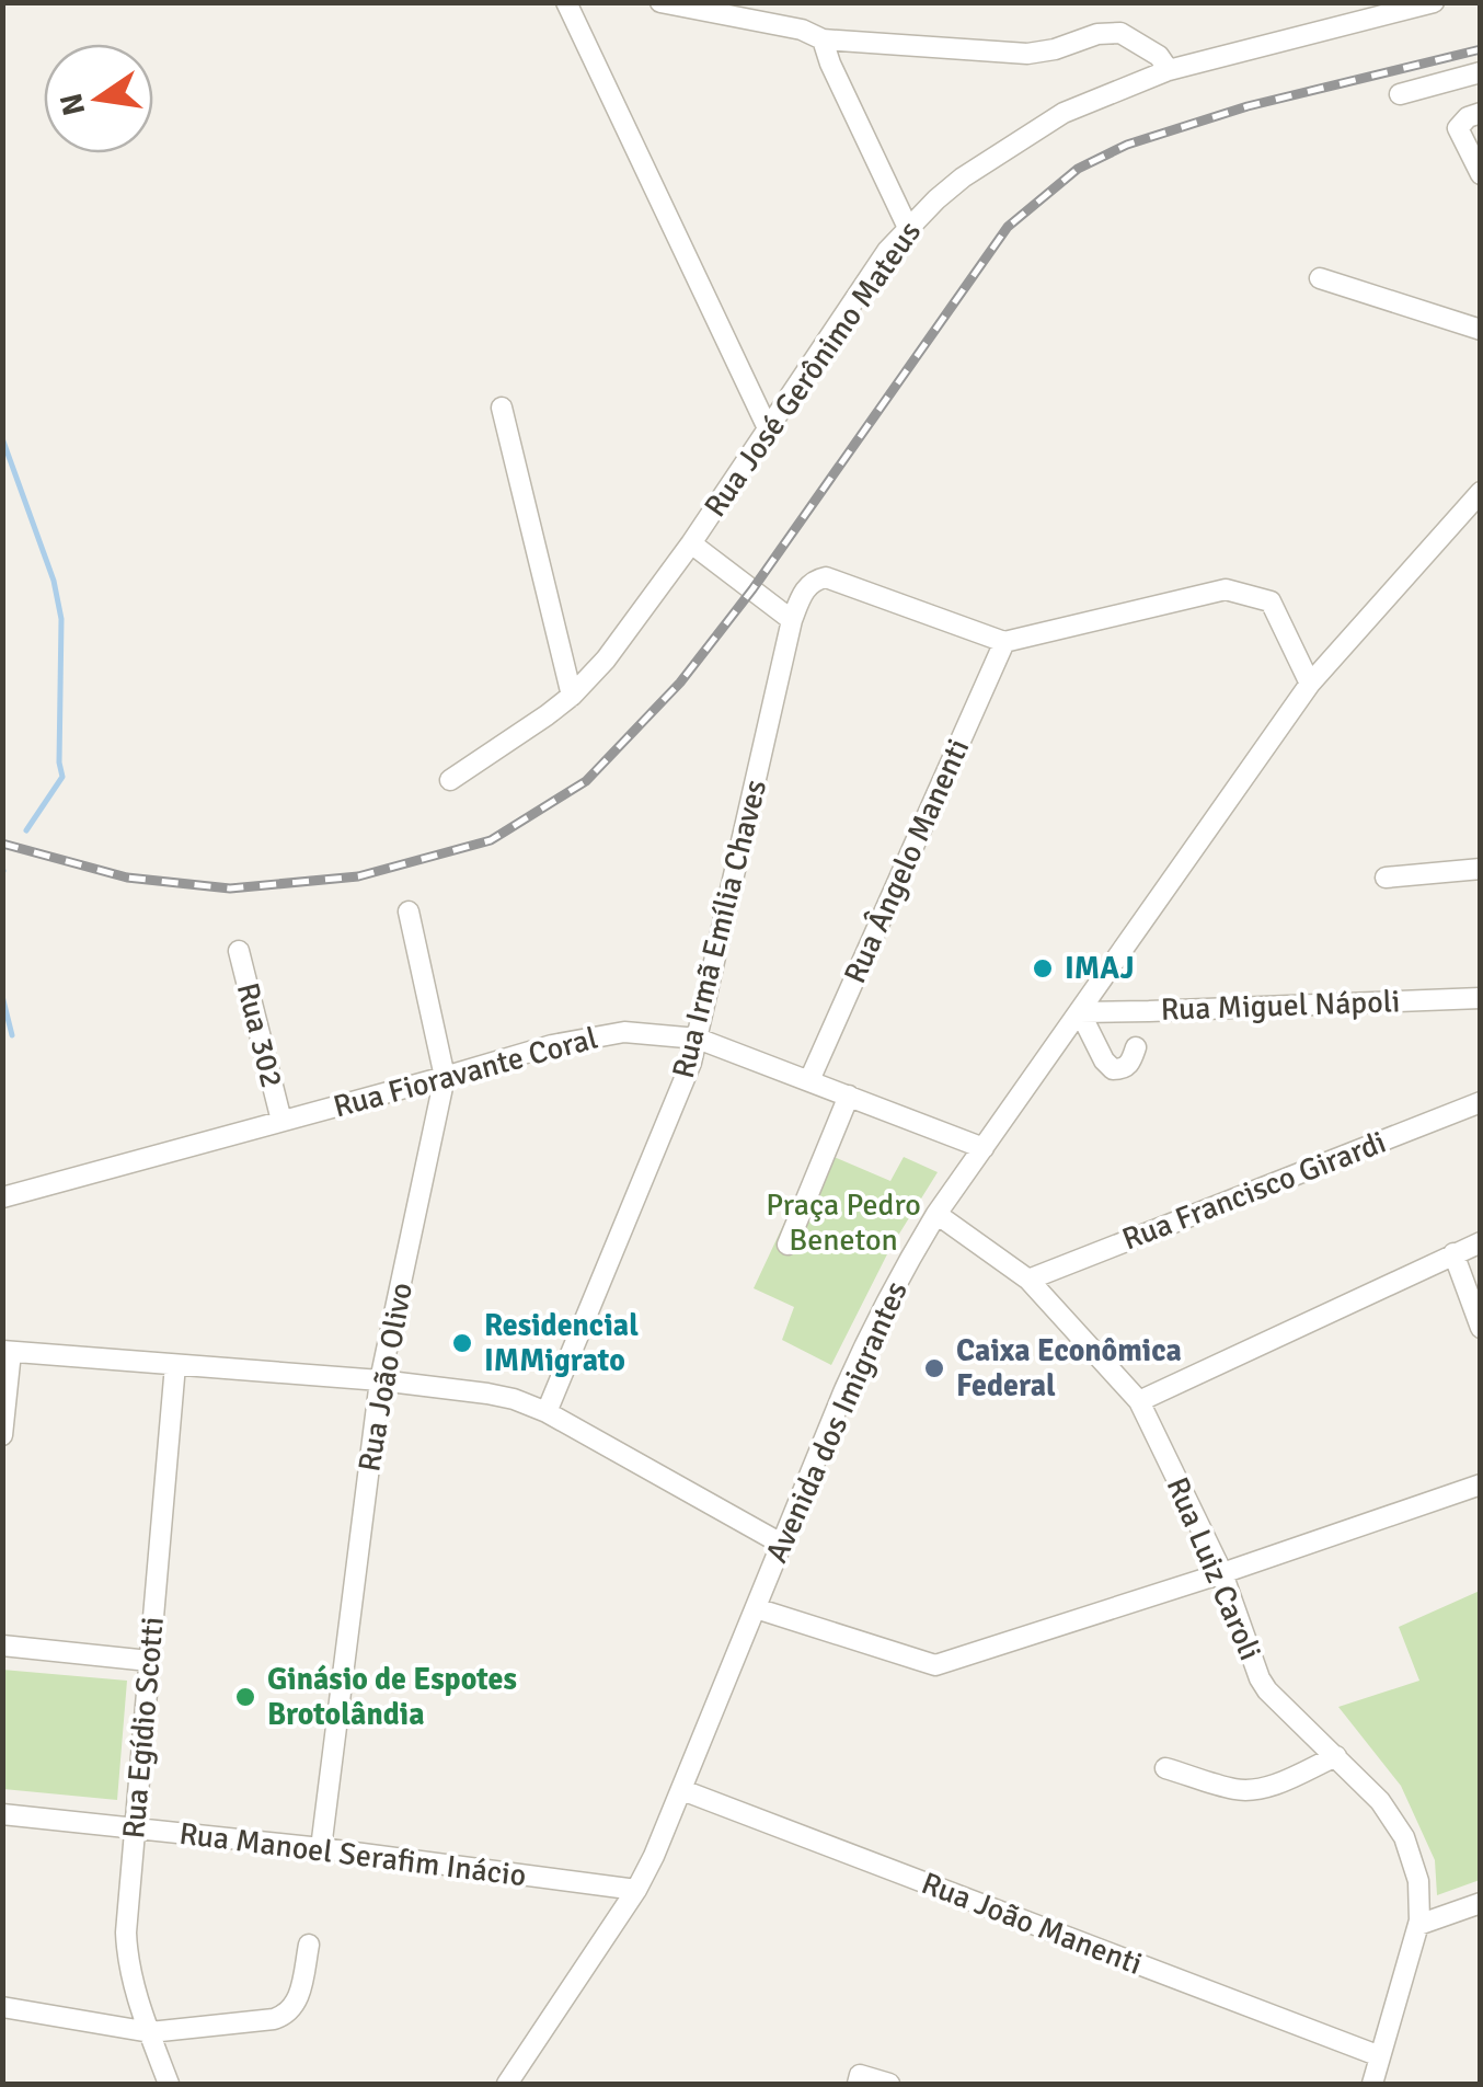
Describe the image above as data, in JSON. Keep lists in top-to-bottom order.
{
  "streets": {
    "street": [
      "Rua José Gerônimo Mateus",
      "Rua Ângelo Manenti",
      "Rua Irmã Emília Chaves",
      "Rua Miguel Nápoli",
      "Rua 302",
      "Rua Fioravante Coral",
      "Rua Francisco Girardi",
      "Rua João Olivo",
      "Avenida dos Imigrantes",
      "Rua Luiz Caroli",
      "Rua Egídio Scotti",
      "Rua Manoel Serafim Inácio",
      "Rua João Manenti"
    ]
  },
  "crossings": [
    ["Rua Ângelo Manenti", "Rua Fioravante Coral"],
    ["Rua Irmã Emília Chaves", "Rua Fioravante Coral"],
    ["Rua Miguel Nápoli", "Avenida dos Imigrantes"],
    ["Rua 302", "Rua Fioravante Coral"],
    ["Rua Fioravante Coral", "Rua João Olivo"],
    ["Rua Fioravante Coral", "Avenida dos Imigrantes"],
    ["Rua Francisco Girardi", "Rua Luiz Caroli"],
    ["Rua João Olivo", "Rua Manoel Serafim Inácio"],
    ["Avenida dos Imigrantes", "Rua Luiz Caroli"],
    ["Avenida dos Imigrantes", "Rua Manoel Serafim Inácio"],
    ["Avenida dos Imigrantes", "Rua João Manenti"],
    ["Rua Luiz Caroli", "Rua João Manenti"],
    ["Rua Egídio Scotti", "Rua Manoel Serafim Inácio"]
  ],
  "parks": ["Praça Pedro Beneton"],
  "places": [
    "IMAJ",
    "Residencial IMMigrato",
    "Caixa Econômica Federal",
    "Ginásio de Espotes Brotolândia"
  ],
  "north": "left"
}
